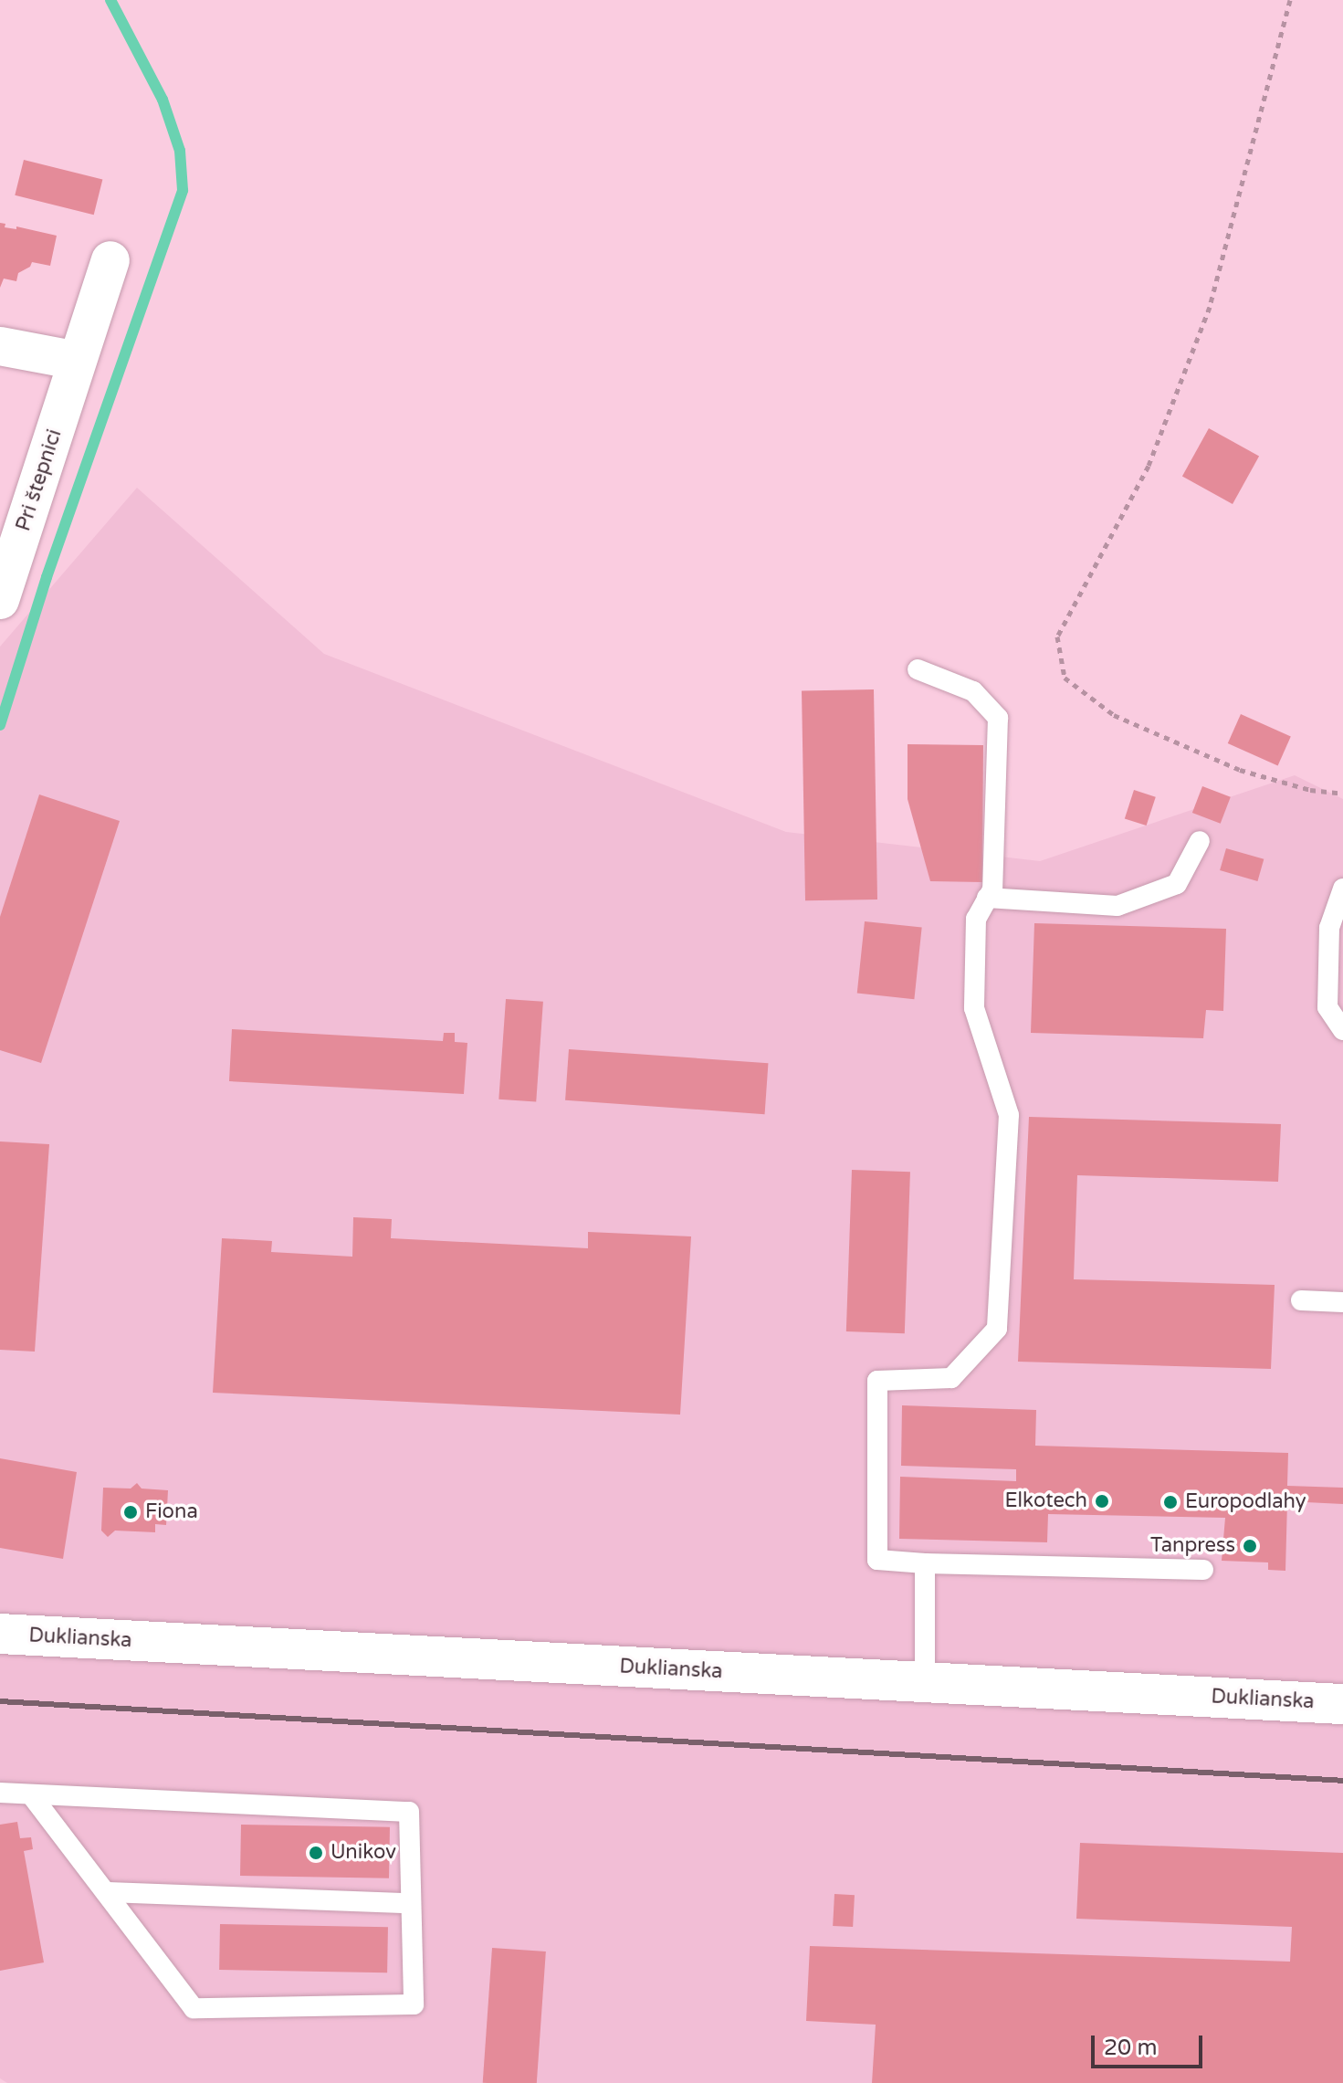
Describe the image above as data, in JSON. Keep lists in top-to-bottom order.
{
  "streets": {
    "main road": ["Duklianska"],
    "street": ["Pri štepnici"]
  },
  "places": [
    "Elkotech",
    "Europodlahy",
    "Fiona",
    "Tanpress",
    "Unikov"
  ],
  "scale_bar": "20 m"
}
